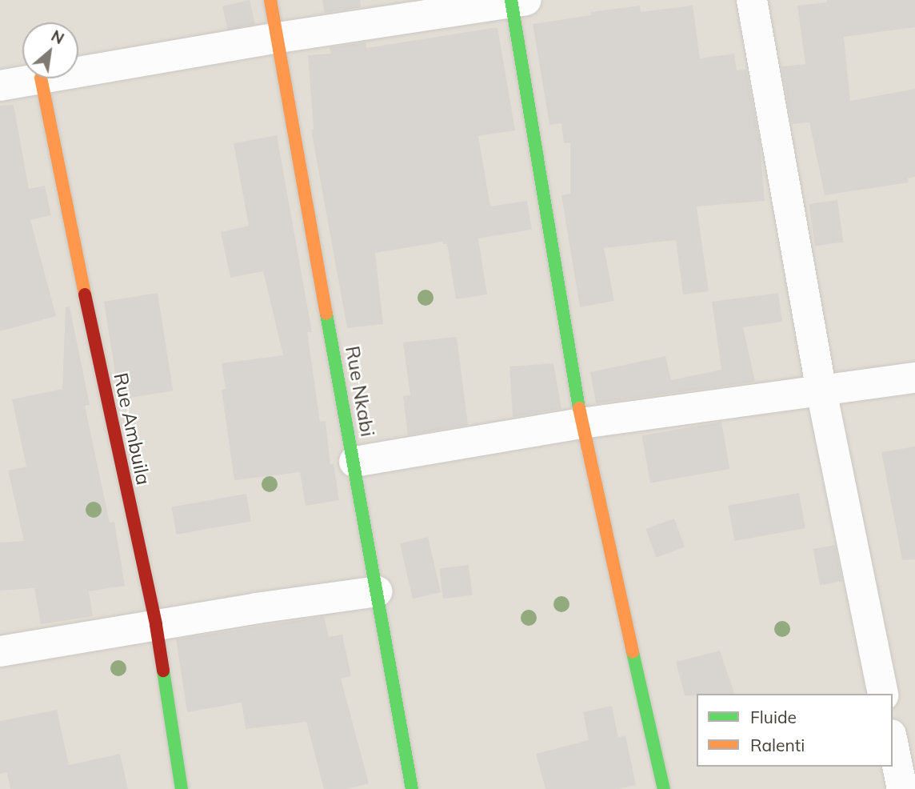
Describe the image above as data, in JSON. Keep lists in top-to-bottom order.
{
  "streets": {
    "street": ["Rue Nkabi", "Rue Ambuila"]
  },
  "legend": ["Fluide", "Ralenti"],
  "north": "top right"
}
